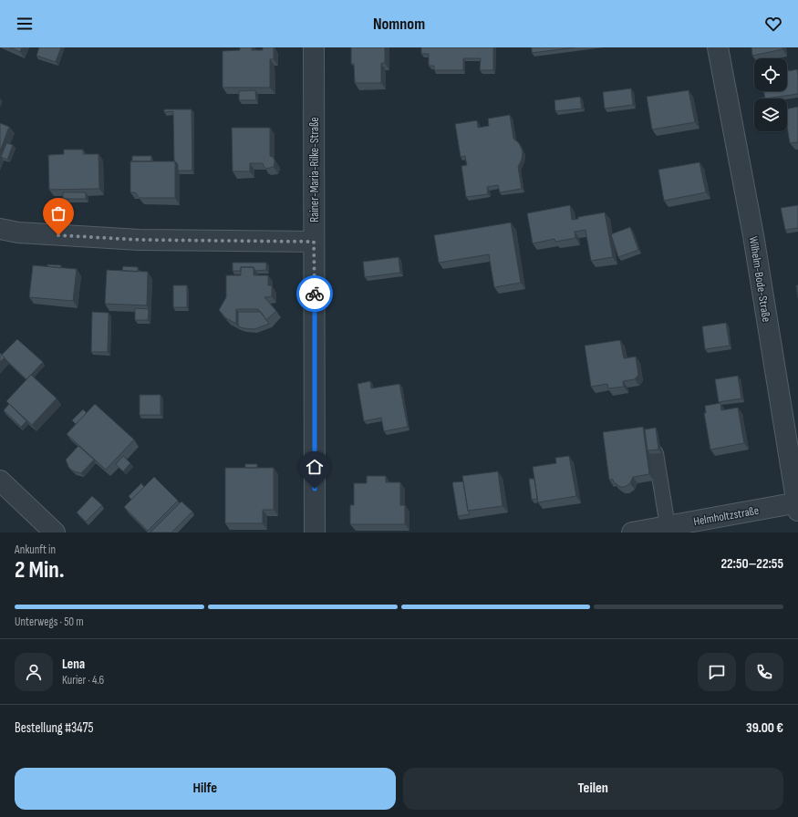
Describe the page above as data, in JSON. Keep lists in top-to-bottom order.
{
  "streets": {
    "street": ["Rainer-Maria-Rilke-Straße", "Wilhelm-Bode-Straße", "Helmholtzstraße"]
  },
  "crossings": [
    ["Wilhelm-Bode-Straße", "Helmholtzstraße"]
  ],
  "page": {
    "header": "Nomnom",
    "heading": ["2 Min.", "Ankunft in", "22:50–22:55"],
    "panel": [
      "Lena",
      "Kurier · 4.6",
      "Bestellung #3475",
      "39.00 €"
    ],
    "bar": "Unterwegs · 50 m",
    "buttons": ["Hilfe", "Teilen"]
  }
}
